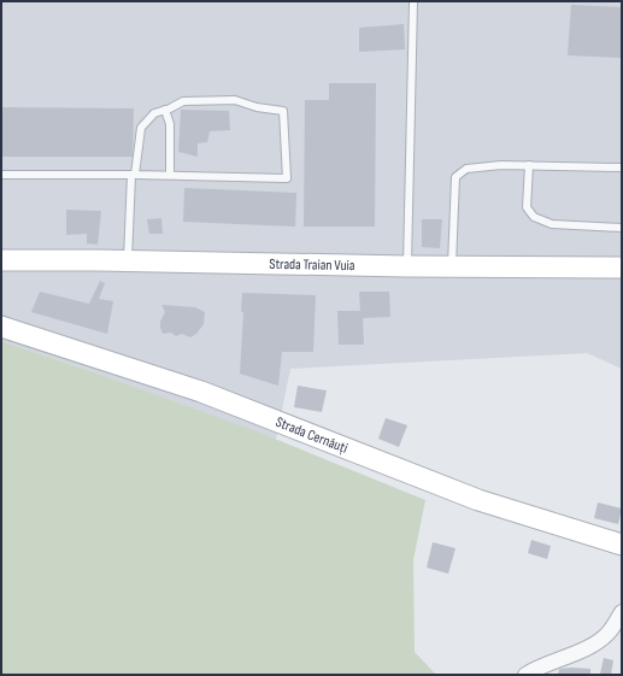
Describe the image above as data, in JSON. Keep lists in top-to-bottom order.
{
  "streets": {
    "street": ["Strada Traian Vuia", "Strada Cernăuți"]
  }
}
